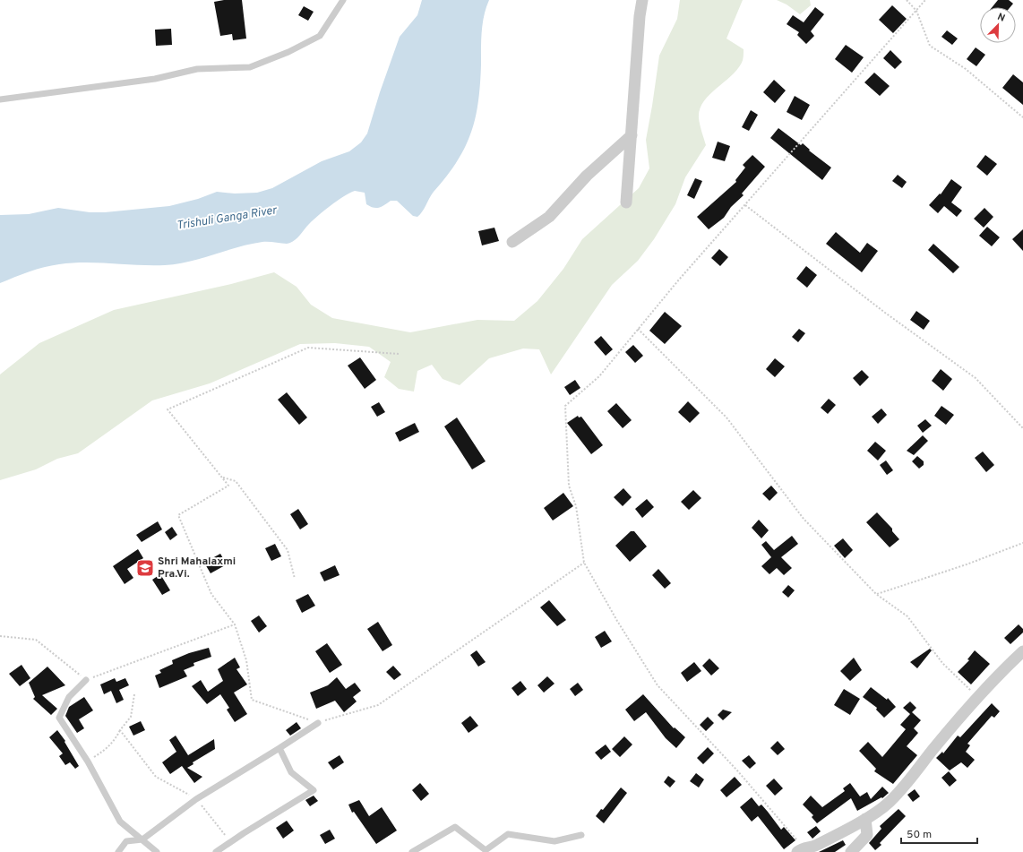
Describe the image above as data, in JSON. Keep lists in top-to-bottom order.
{
  "water": ["Trishuli Ganga River"],
  "places": {
    "school or university": ["Shri Mahalaxmi Pra.Vi."]
  },
  "scale_bar": "50 m",
  "north": "top right"
}
